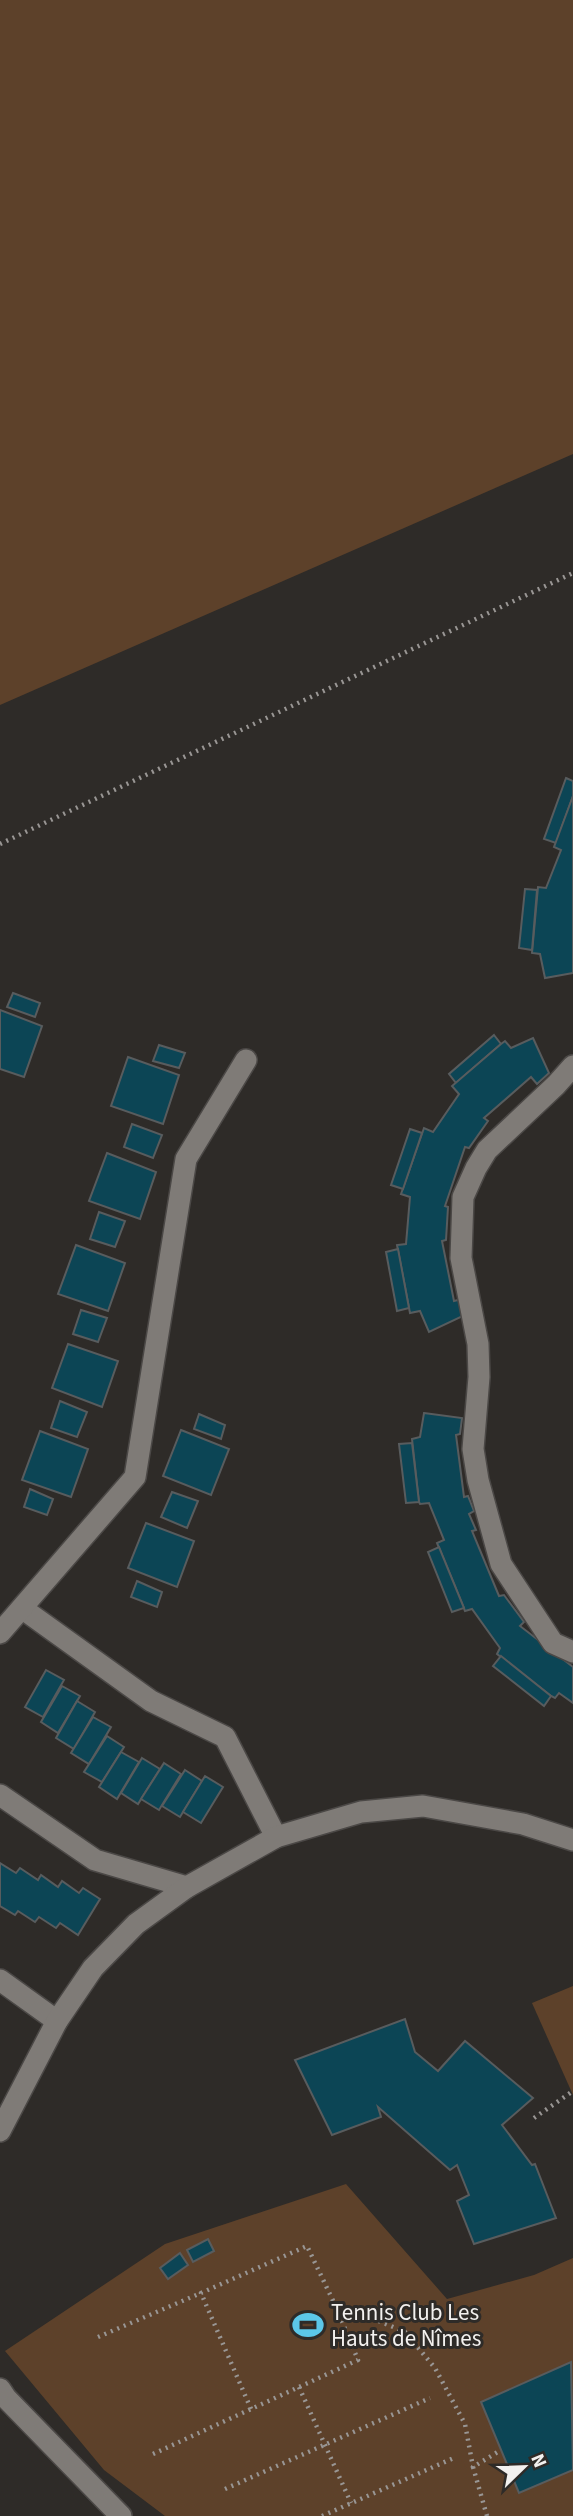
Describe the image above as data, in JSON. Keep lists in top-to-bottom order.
{
  "places": {
    "sports": ["Tennis Club Les Hauts de Nîmes"]
  },
  "north": "top right"
}
